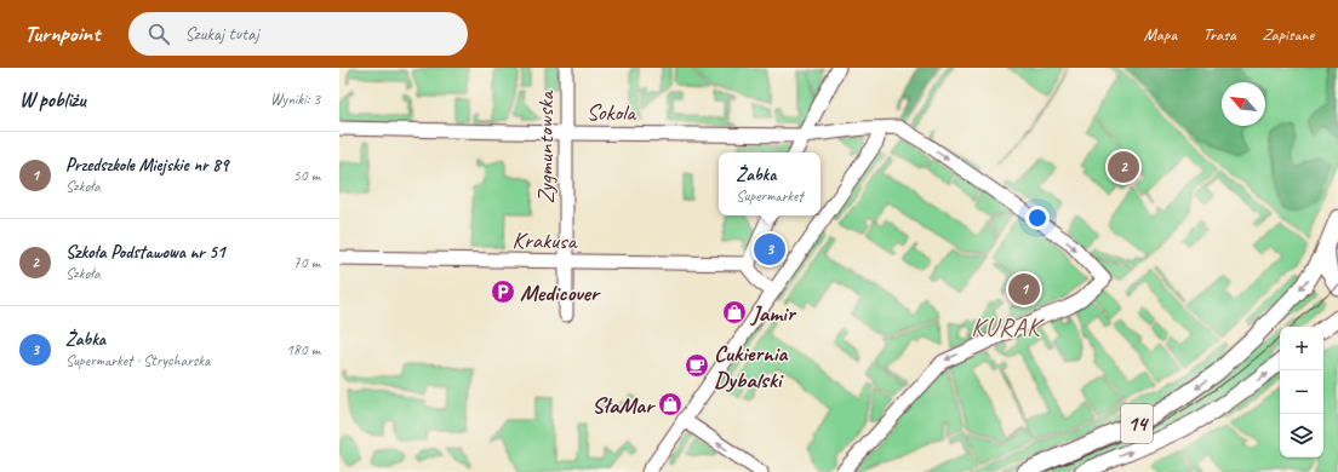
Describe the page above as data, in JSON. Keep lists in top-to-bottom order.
{
  "streets": {
    "main road": ["14"],
    "street": ["Sokola", "Zygmuntowska", "Krakusa"]
  },
  "crossings": [
    ["Sokola", "Zygmuntowska"],
    ["Zygmuntowska", "Krakusa"]
  ],
  "districts": ["KURAK"],
  "places": {
    "parking": ["Medicover"],
    "shop": ["Jamir", "SłaMar"],
    "cafe": ["Cukiernia Dybalski"]
  },
  "north": "top left",
  "page": {
    "header": "Turnpoint",
    "search": "Szukaj tutaj",
    "nav": ["Mapa", "Trasa", "Zapisane"],
    "heading": ["W pobliżu", "Wyniki: 3"],
    "list": [
      {
        "mark": "1",
        "name": "Przedszkole Miejskie nr 89",
        "note": "Szkoła",
        "value": "50 m"
      },
      {
        "mark": "2",
        "name": "Szkoła Podstawowa nr 51",
        "note": "Szkoła",
        "value": "70 m"
      },
      {
        "mark": "3",
        "name": "Żabka",
        "note": "Supermarket · Strycharska",
        "value": "180 m"
      }
    ],
    "pins": ["2", "3", "1"],
    "popup": ["Żabka", "Supermarket"],
    "map_buttons": ["+", "−"]
  }
}
